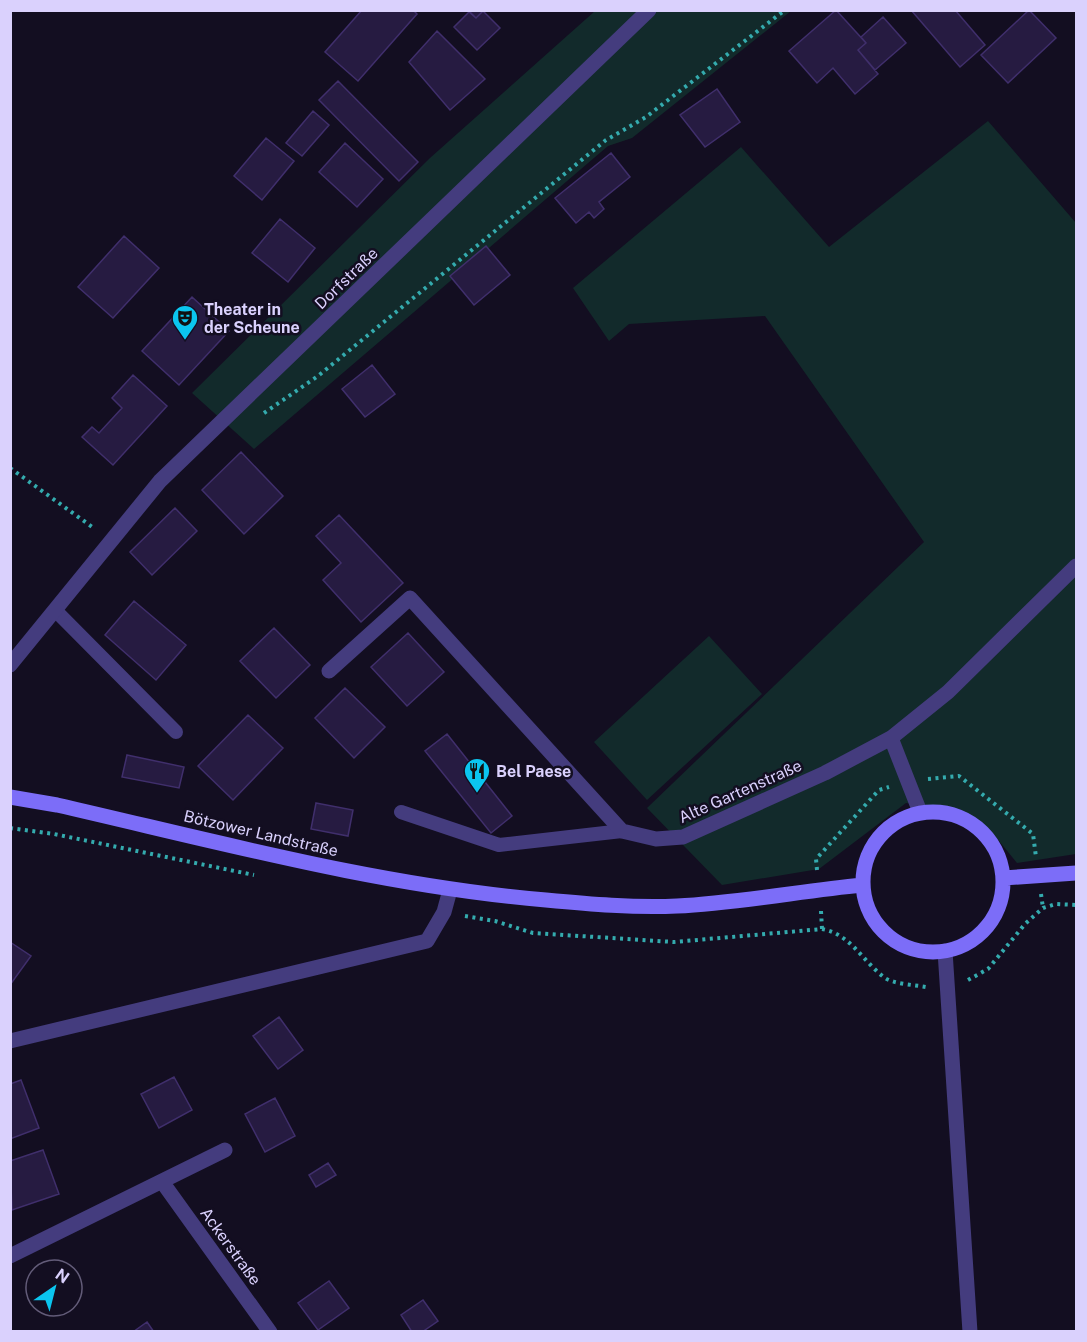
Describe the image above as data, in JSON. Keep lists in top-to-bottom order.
{
  "streets": {
    "main road": ["Bötzower Landstraße"],
    "street": ["Dorfstraße", "Alte Gartenstraße", "Ackerstraße"]
  },
  "places": {
    "theatre": ["Theater in der Scheune"],
    "restaurant": ["Bel Paese"]
  },
  "north": "top right"
}
